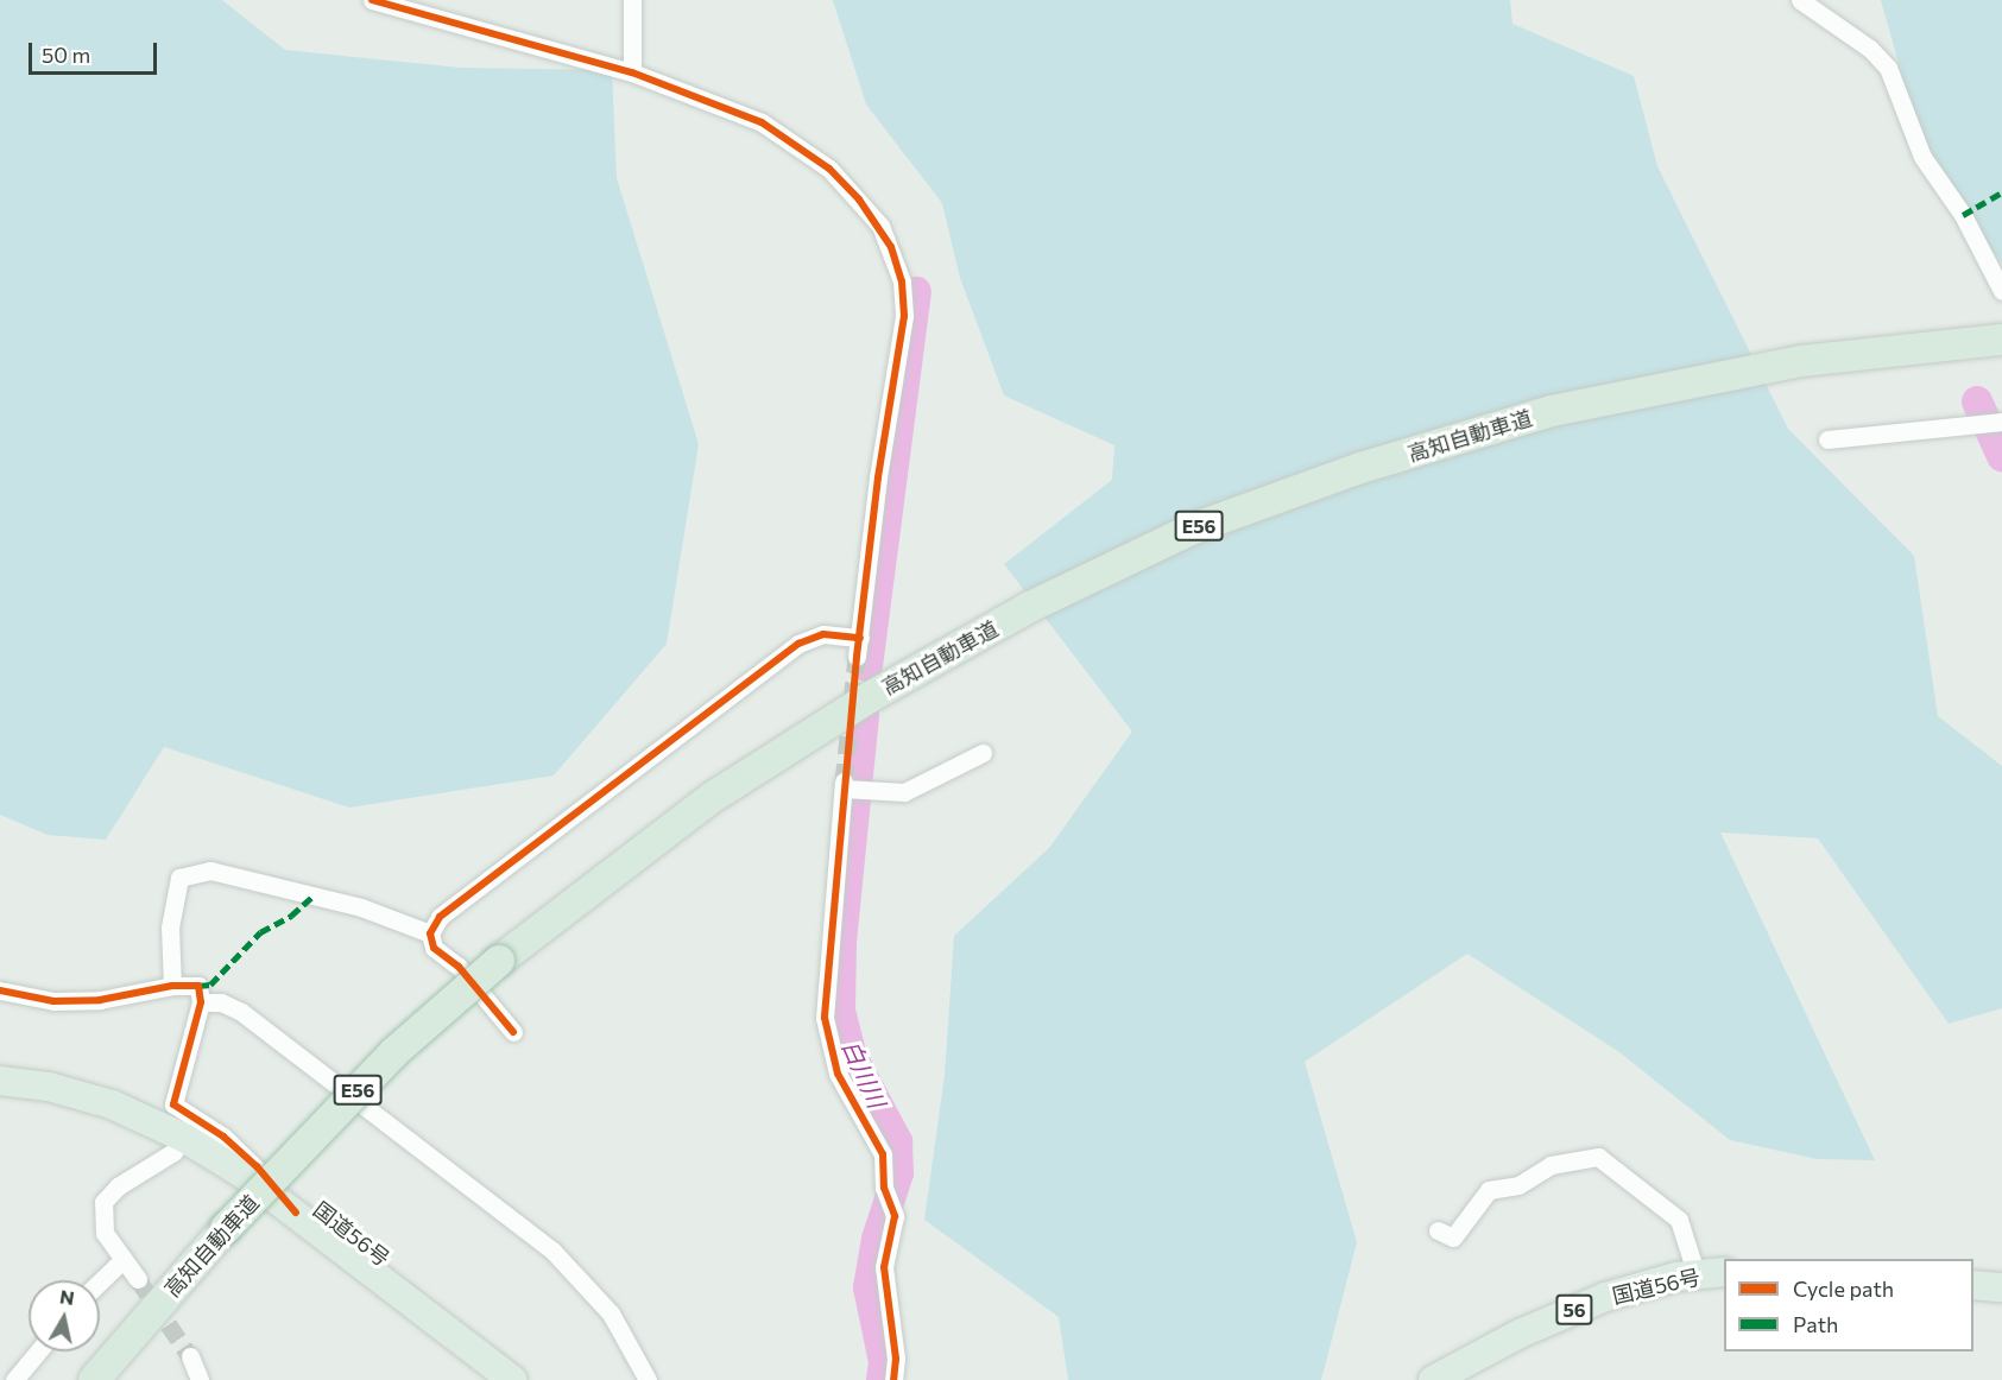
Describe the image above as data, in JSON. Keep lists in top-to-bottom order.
{
  "streets": {
    "highway": [
      "高知自動車道",
      "E56",
      "国道56号",
      "56"
    ]
  },
  "water": ["白川川"],
  "legend": ["Cycle path", "Path"],
  "scale_bar": "50 m",
  "north": "top"
}
